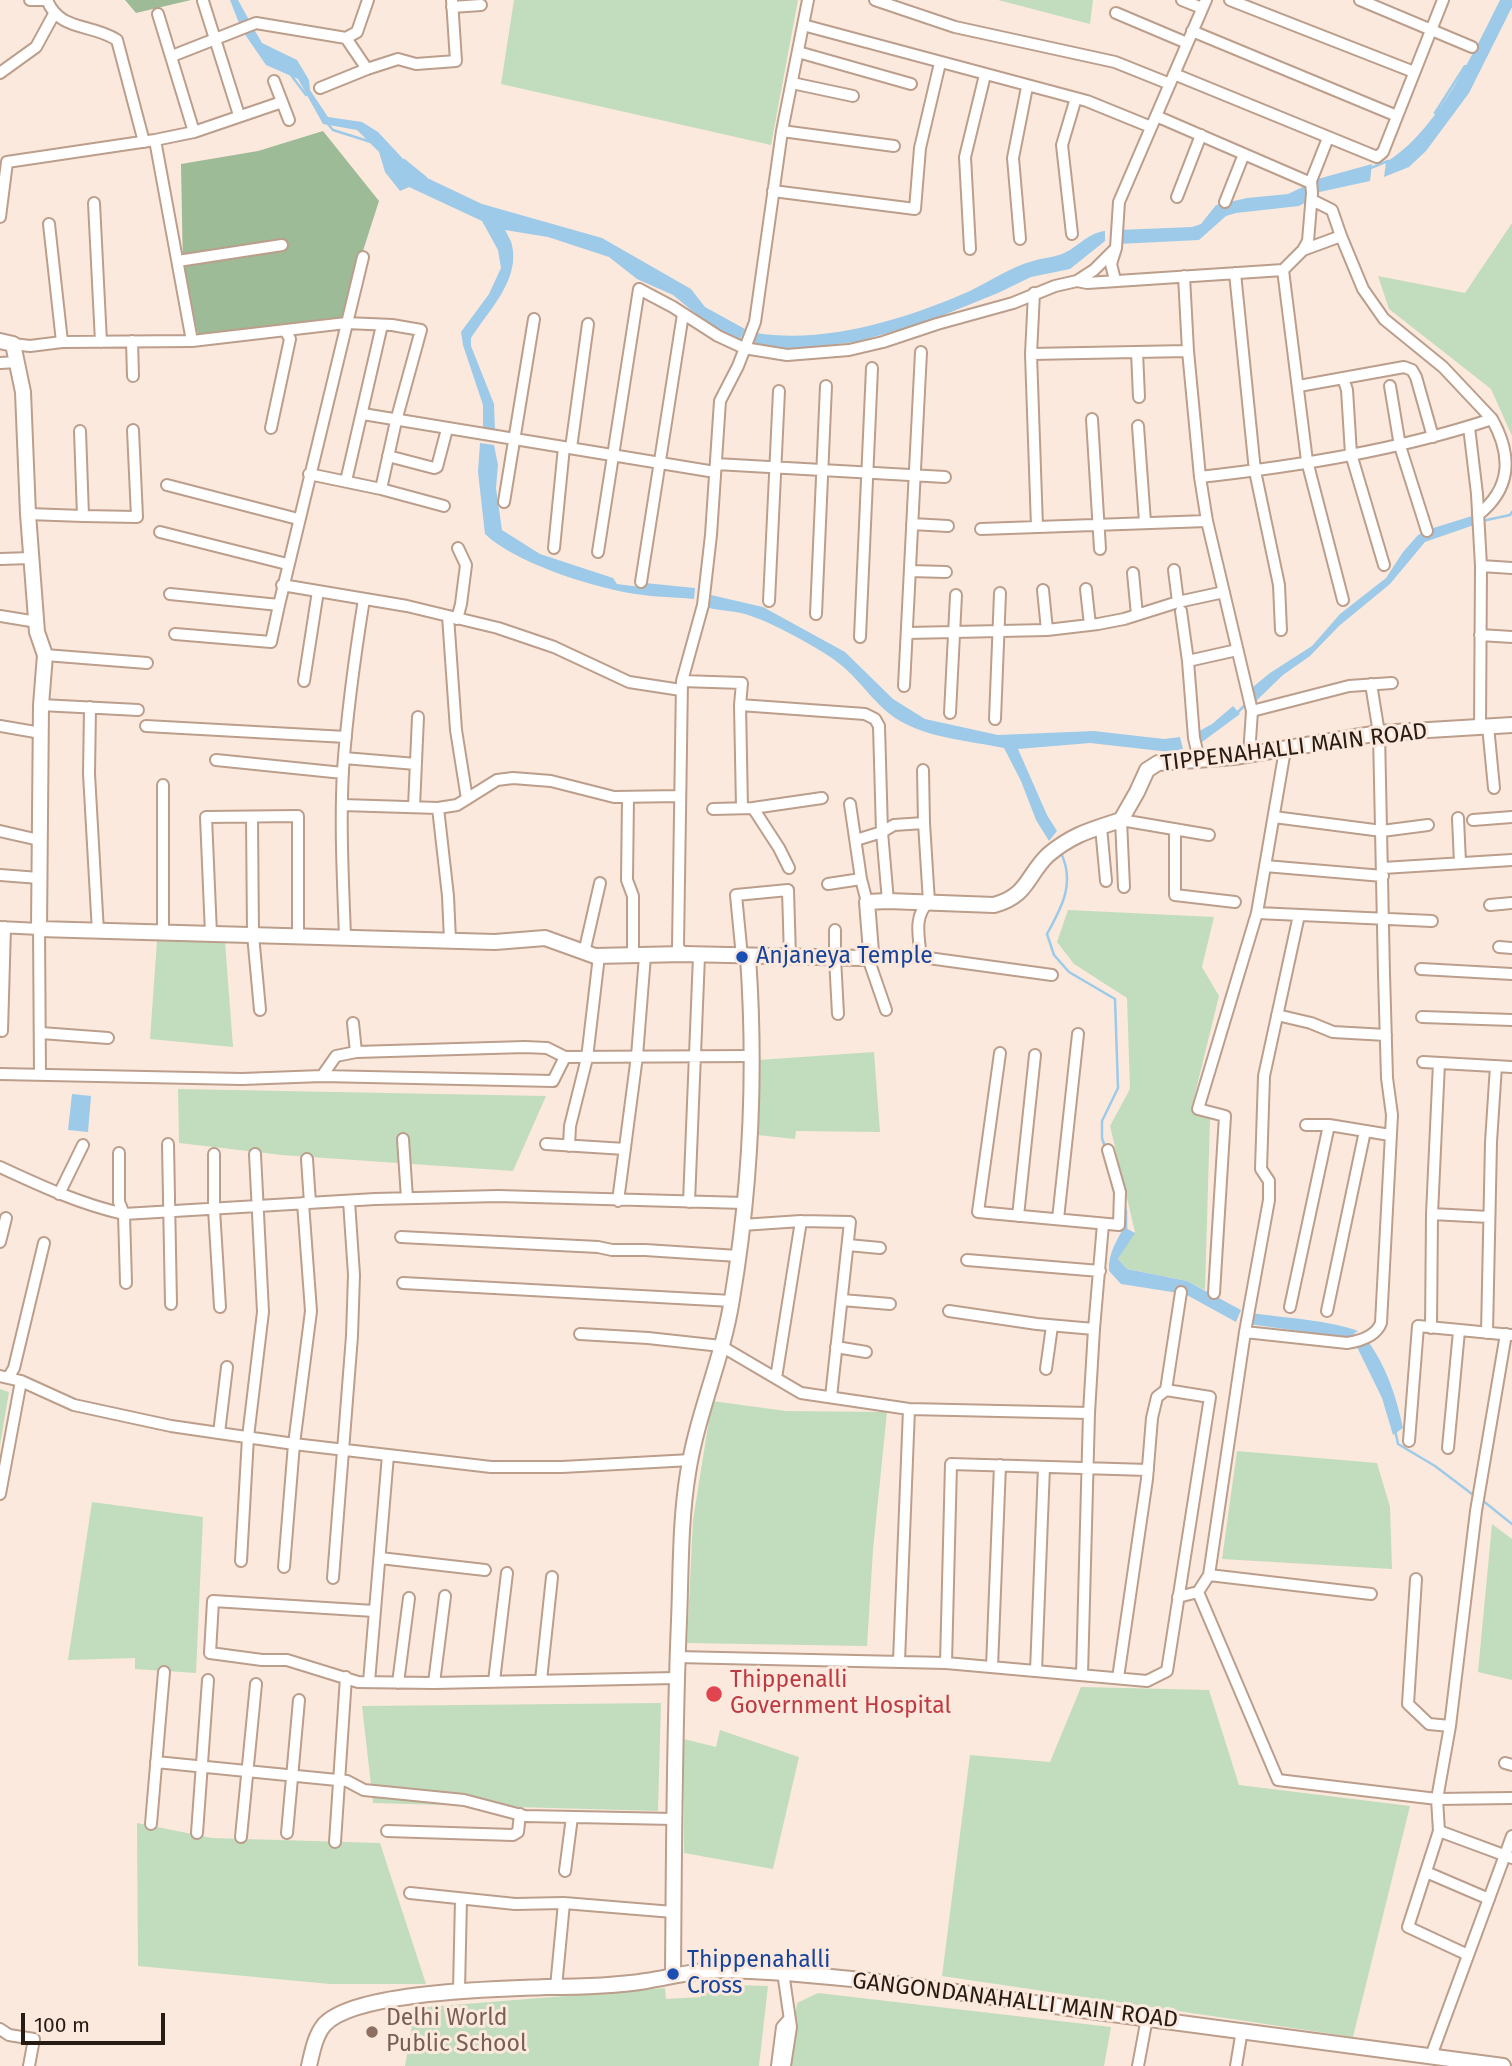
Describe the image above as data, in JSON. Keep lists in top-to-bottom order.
{
  "streets": {
    "street": ["TIPPENAHALLI MAIN ROAD", "GANGONDANAHALLI MAIN ROAD"]
  },
  "places": [
    "Anjaneya Temple",
    "Thippenalli Government Hospital",
    "Thippenahalli Cross",
    "Delhi World Public School"
  ],
  "scale_bar": "100 m"
}
